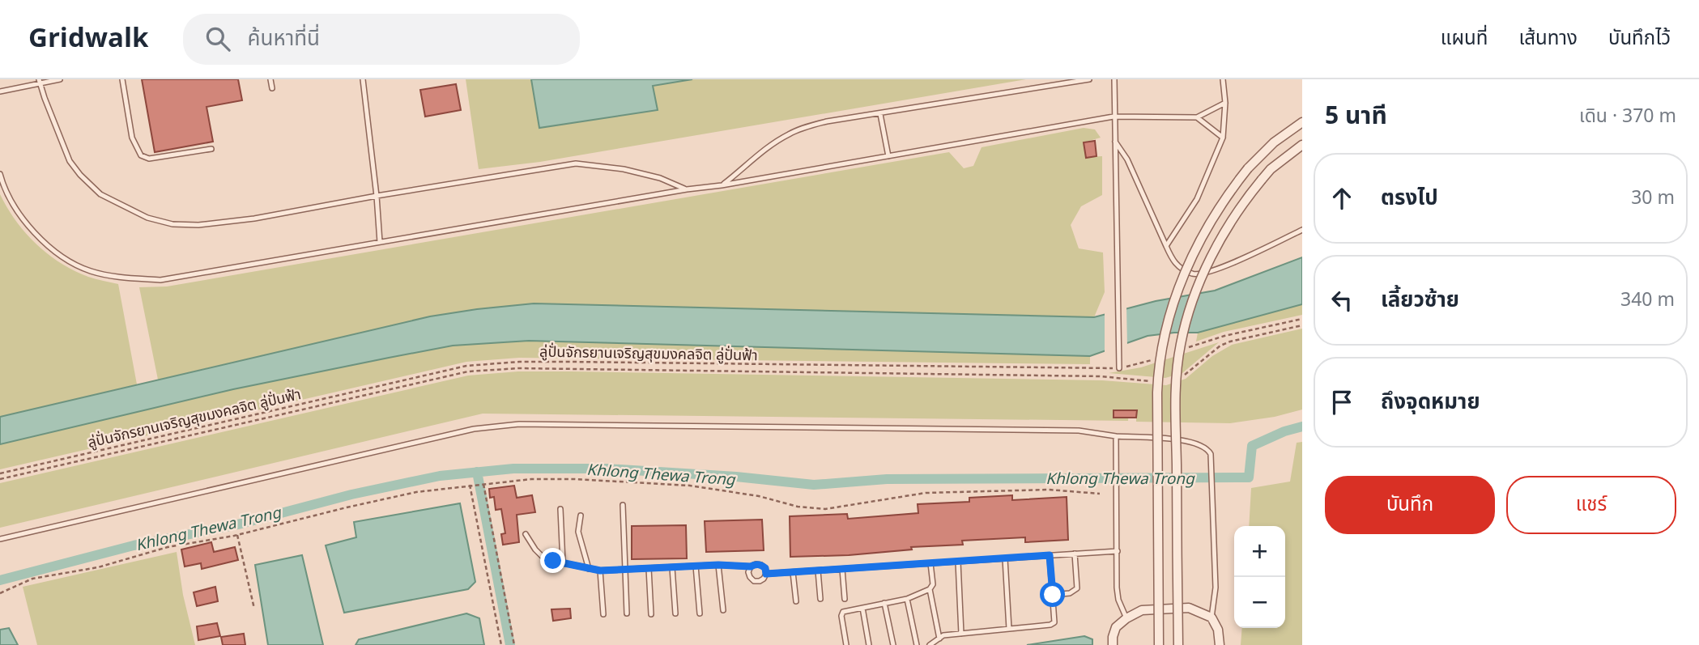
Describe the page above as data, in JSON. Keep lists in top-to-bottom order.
{
  "streets": {
    "path": ["ลู่ปั่นจักรยานเจริญสุขมงคลจิต ลู่ปั่นฟ้า"]
  },
  "water": ["Khlong Thewa Trong"],
  "page": {
    "header": "Gridwalk",
    "search": "ค้นหาที่นี่",
    "nav": ["แผนที่", "เส้นทาง", "บันทึกไว้"],
    "heading": ["5 นาที", "เดิน · 370 m"],
    "list": [
      ["ตรงไป", "30 m"],
      ["เลี้ยวซ้าย", "340 m"],
      "ถึงจุดหมาย"
    ],
    "buttons": ["บันทึก", "แชร์"],
    "map_buttons": ["+", "−"]
  }
}
